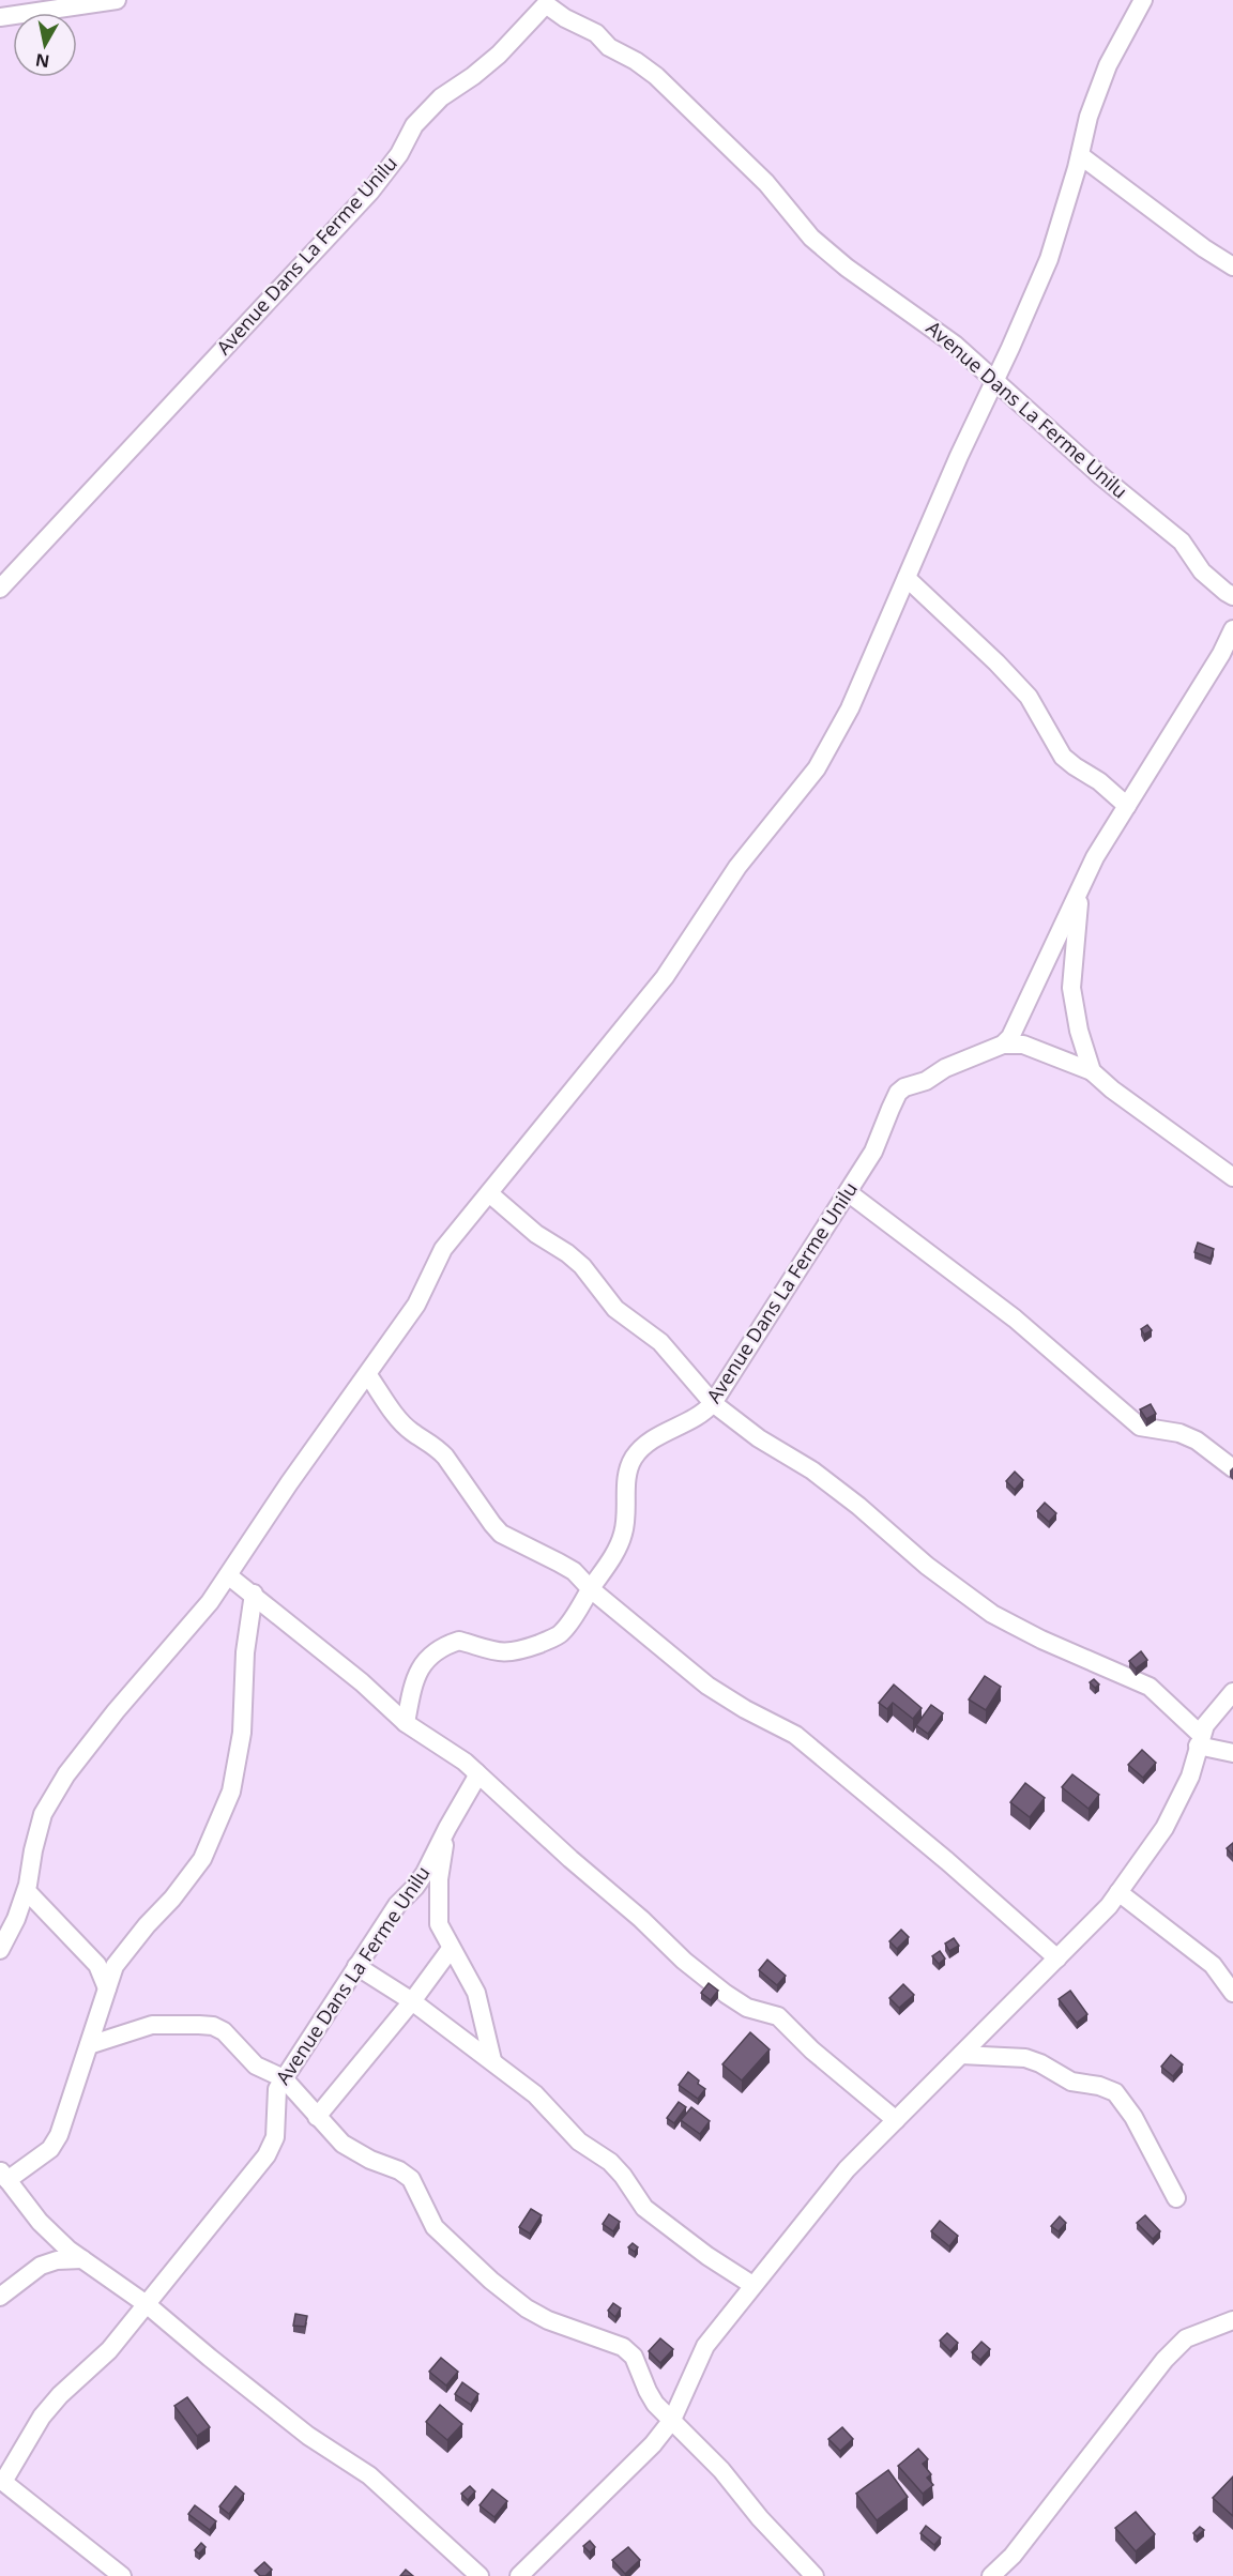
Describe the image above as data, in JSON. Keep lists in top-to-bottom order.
{
  "streets": {
    "street": ["Avenue Dans La Ferme Unilu"]
  },
  "north": "bottom"
}
